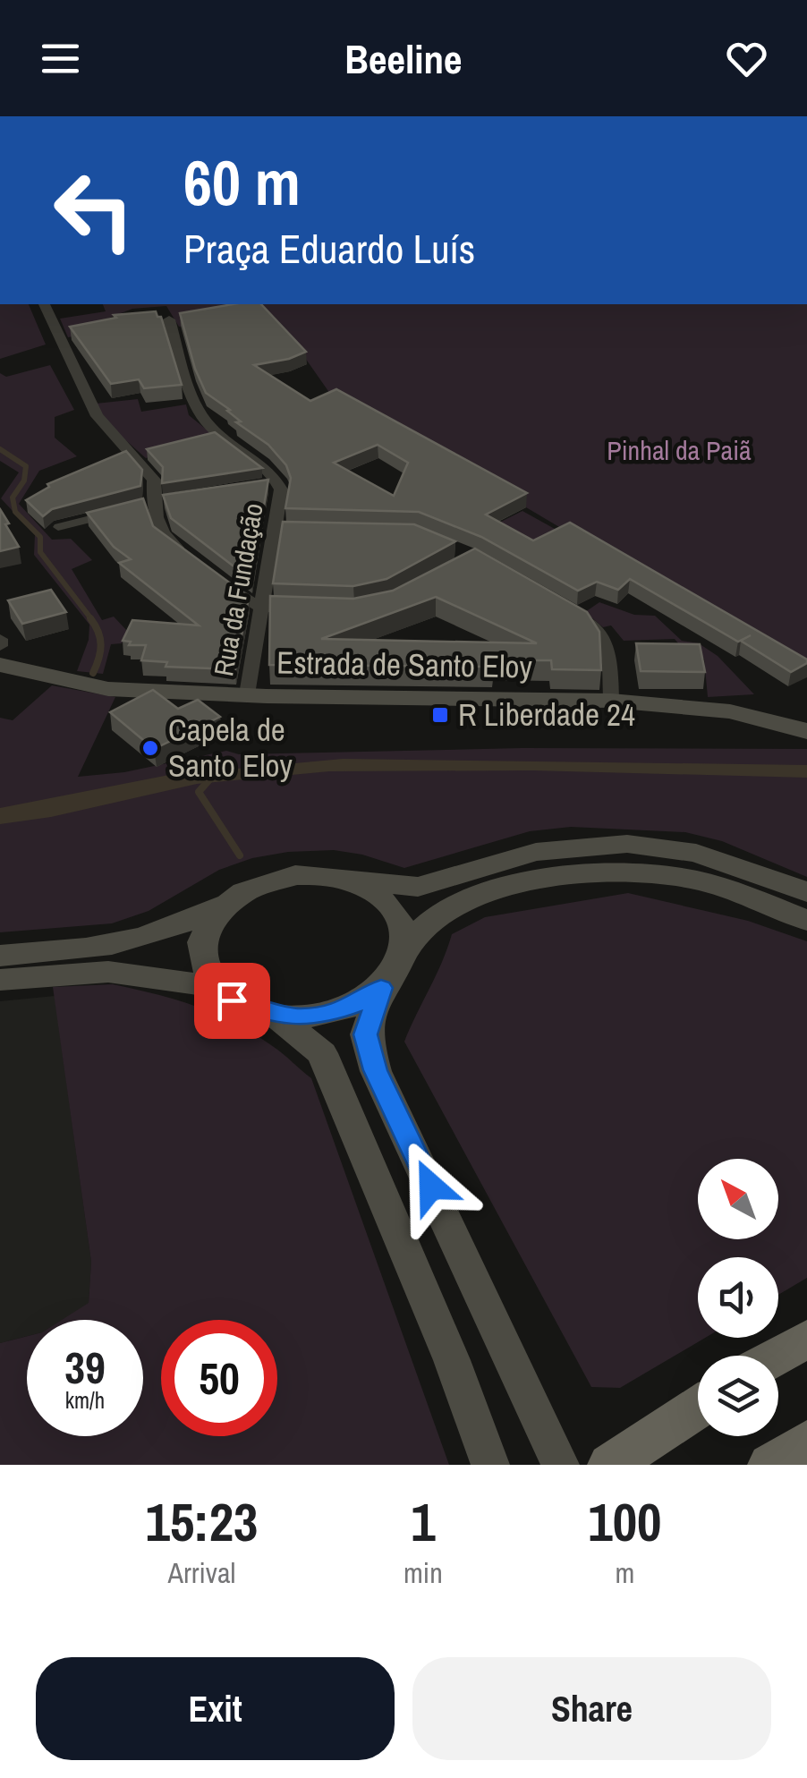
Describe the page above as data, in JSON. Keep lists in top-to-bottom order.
{
  "streets": {
    "main road": ["Estrada de Santo Eloy"],
    "street": ["Rua da Fundação"]
  },
  "crossings": [
    ["Rua da Fundação", "Estrada de Santo Eloy"]
  ],
  "parks": ["Pinhal da Paiã"],
  "places": {
    "transit": ["R Liberdade 24"],
    "other": ["Capela de Santo Eloy"]
  },
  "north": "top left",
  "page": {
    "header": "Beeline",
    "turn": ["60 m", "Praça Eduardo Luís"],
    "speed": "39 km/h",
    "limit": "50",
    "eta": [
      "15:23",
      "Arrival",
      "1",
      "min",
      "100",
      "m"
    ],
    "buttons": ["Exit", "Share"]
  }
}
